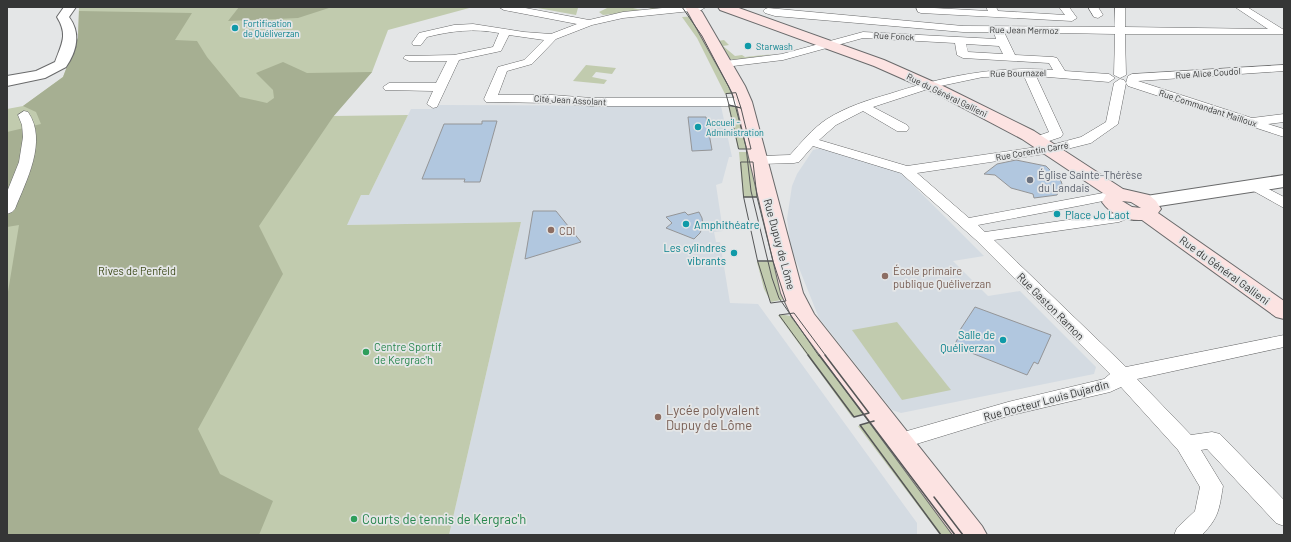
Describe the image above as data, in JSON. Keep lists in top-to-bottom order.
{
  "streets": {
    "main road": ["Rue du Général Gallieni", "Rue Dupuy de Lôme"],
    "street": [
      "Rue Jean Mermoz",
      "Rue Fonck",
      "Rue Bournazel",
      "Rue Alice Coudol",
      "Cité Jean Assolant",
      "Rue Commandant Mailloux",
      "Rue Corentin Carré",
      "Rue Gaston Ramon",
      "Rue Docteur Louis Dujardin"
    ]
  },
  "crossings": [
    ["Rue Jean Mermoz", "Rue du Général Gallieni"],
    ["Rue Jean Mermoz", "Rue Corentin Carré"],
    ["Rue Fonck", "Rue du Général Gallieni"],
    ["Rue Fonck", "Rue Dupuy de Lôme"],
    ["Rue Bournazel", "Rue Alice Coudol"],
    ["Rue Bournazel", "Rue du Général Gallieni"],
    ["Rue Bournazel", "Rue Commandant Mailloux"],
    ["Rue Bournazel", "Rue Corentin Carré"],
    ["Rue Bournazel", "Rue Dupuy de Lôme"],
    ["Rue Bournazel", "Rue Gaston Ramon"],
    ["Rue Alice Coudol", "Rue Commandant Mailloux"],
    ["Rue Alice Coudol", "Rue Corentin Carré"],
    ["Rue du Général Gallieni", "Rue Corentin Carré"],
    ["Cité Jean Assolant", "Rue Dupuy de Lôme"],
    ["Rue Commandant Mailloux", "Rue Corentin Carré"],
    ["Rue Corentin Carré", "Rue Gaston Ramon"],
    ["Rue Dupuy de Lôme", "Rue Docteur Louis Dujardin"],
    ["Rue Gaston Ramon", "Rue Docteur Louis Dujardin"]
  ],
  "parks": ["Rives de Penfeld"],
  "places": [
    "Fortification de Quéliverzan",
    "Starwash",
    "Accueil - Administration",
    "Église Sainte-Thérèse du Landais",
    "Place Jo Laot",
    "Amphithéatre",
    "CDI",
    "Les cylindres vibrants",
    "École primaire publique Quéliverzan",
    "Salle de Quéliverzan",
    "Centre Sportif de Kergrac'h",
    "Lycée polyvalent Dupuy de Lôme",
    "Courts de tennis de Kergrac'h"
  ]
}
